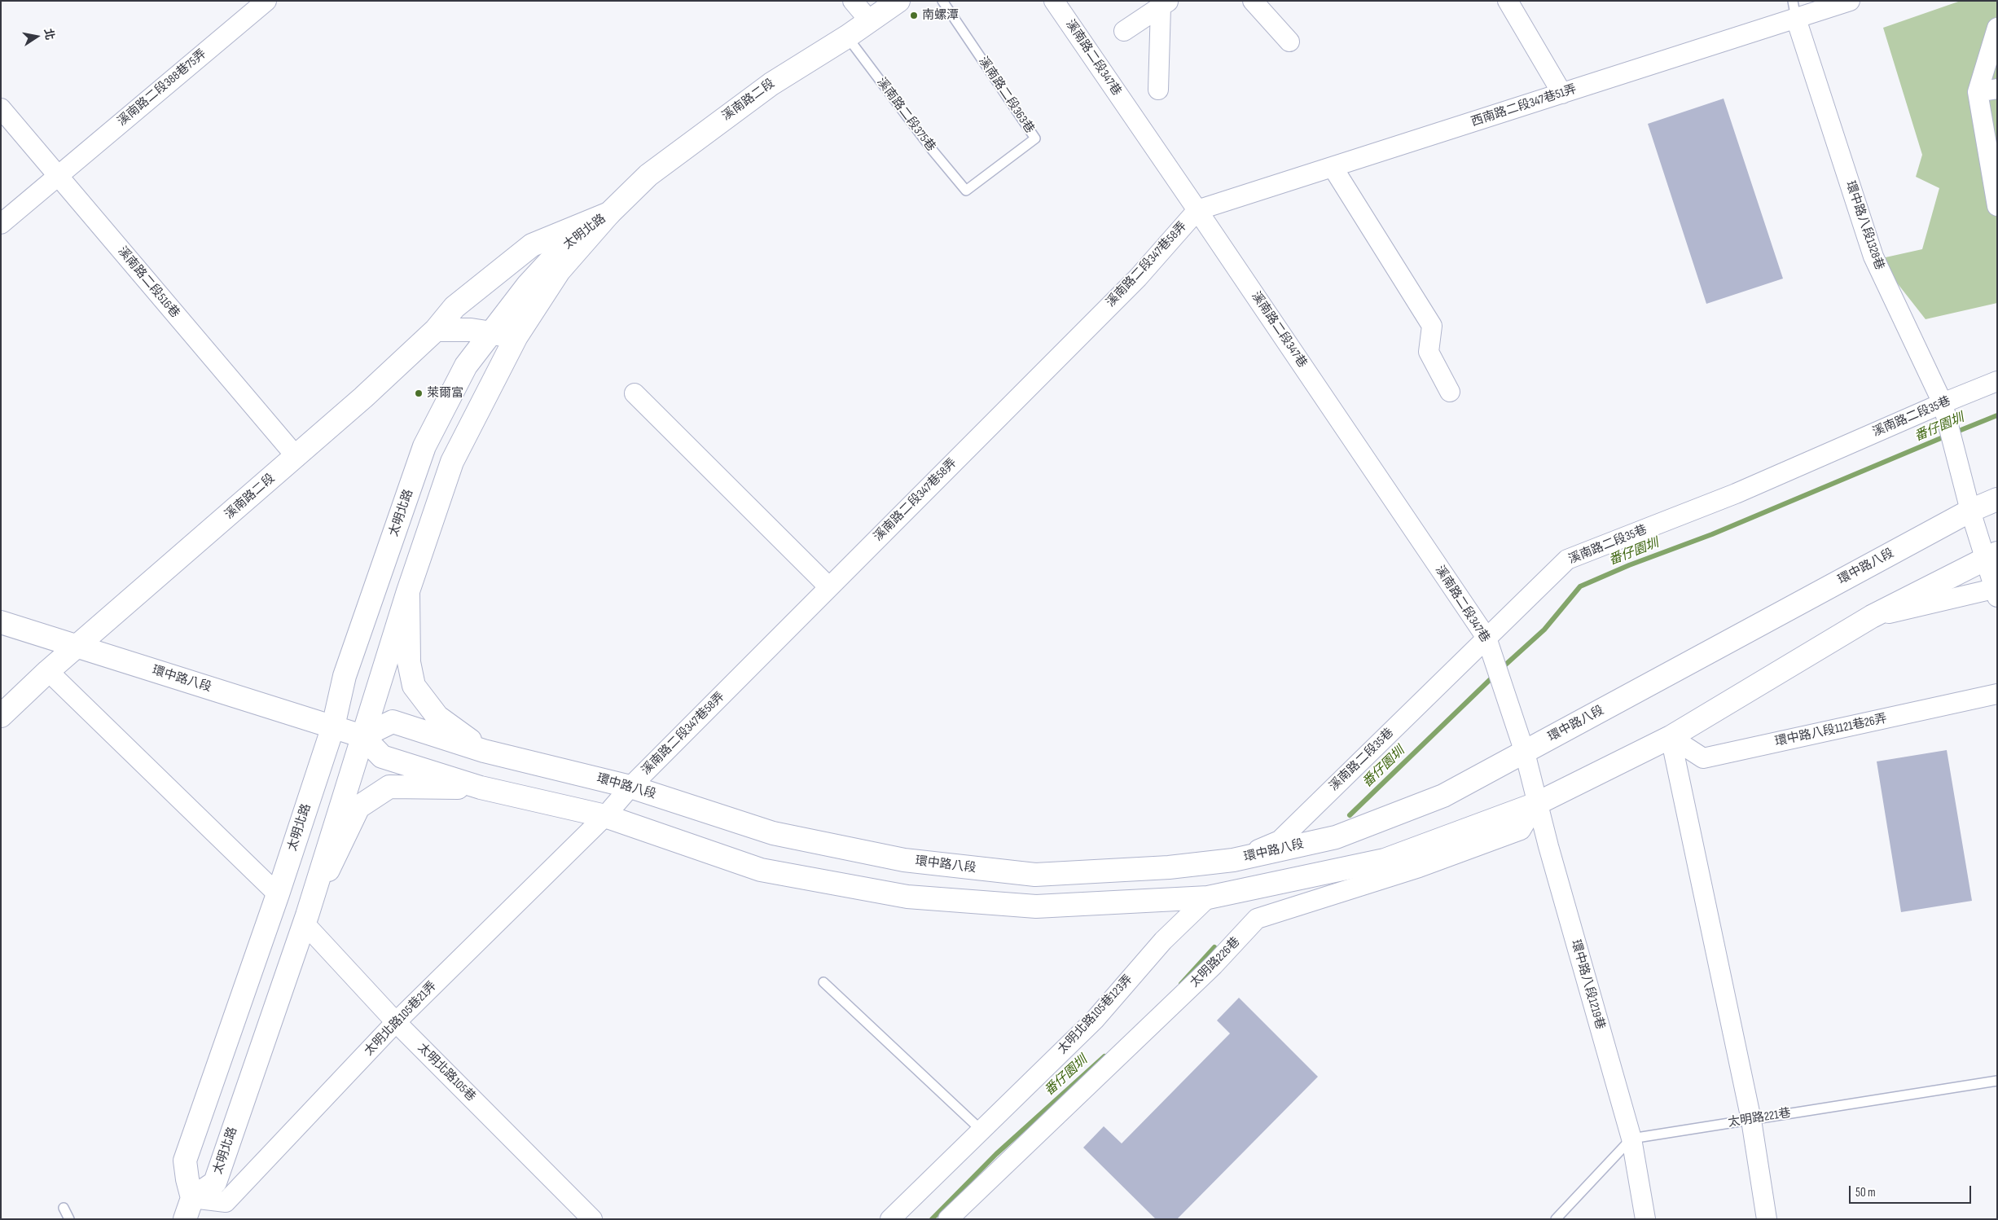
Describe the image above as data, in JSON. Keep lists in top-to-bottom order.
{
  "streets": {
    "street": [
      "溪南路二段347巷",
      "溪南路二段388巷75弄",
      "溪南路二段",
      "西南路二段347巷51弄",
      "環中路八段1328巷",
      "太明北路",
      "溪南路二段347巷58弄",
      "溪南路二段516巷",
      "溪南路二段35巷",
      "環中路八段",
      "環中路八段1121巷26弄",
      "太明路226巷",
      "環中路八段1219巷",
      "太明北路105巷123弄",
      "太明北路105巷21弄",
      "太明北路105巷"
    ],
    "lane": ["溪南路二段363巷", "溪南路二段375巷", "太明路221巷"]
  },
  "crossings": [
    ["溪南路二段347巷", "西南路二段347巷51弄"],
    ["溪南路二段347巷", "溪南路二段347巷58弄"],
    ["溪南路二段347巷", "溪南路二段35巷"],
    ["溪南路二段347巷", "環中路八段"],
    ["溪南路二段347巷", "環中路八段1219巷"],
    ["溪南路二段388巷75弄", "溪南路二段516巷"],
    ["溪南路二段363巷", "溪南路二段375巷"],
    ["溪南路二段", "溪南路二段375巷"],
    ["溪南路二段", "太明北路"],
    ["溪南路二段", "溪南路二段516巷"],
    ["溪南路二段", "環中路八段"],
    ["西南路二段347巷51弄", "環中路八段1328巷"],
    ["西南路二段347巷51弄", "溪南路二段347巷58弄"],
    ["環中路八段1328巷", "溪南路二段35巷"],
    ["環中路八段1328巷", "環中路八段"],
    ["太明北路", "環中路八段"],
    ["太明北路", "太明北路105巷21弄"],
    ["太明北路", "太明北路105巷"],
    ["溪南路二段347巷58弄", "環中路八段"],
    ["溪南路二段347巷58弄", "太明北路105巷21弄"],
    ["溪南路二段35巷", "環中路八段"],
    ["環中路八段", "環中路八段1121巷26弄"],
    ["環中路八段", "太明路226巷"],
    ["環中路八段", "環中路八段1219巷"],
    ["環中路八段", "太明北路105巷123弄"],
    ["環中路八段", "太明北路105巷21弄"],
    ["環中路八段", "太明北路105巷"],
    ["太明路226巷", "環中路八段1219巷"],
    ["環中路八段1219巷", "太明路221巷"],
    ["太明北路105巷21弄", "太明北路105巷"]
  ],
  "water": ["番仔園圳"],
  "places": ["南螺潭", "萊爾富"],
  "scale_bar": "50 m",
  "north": "right"
}
